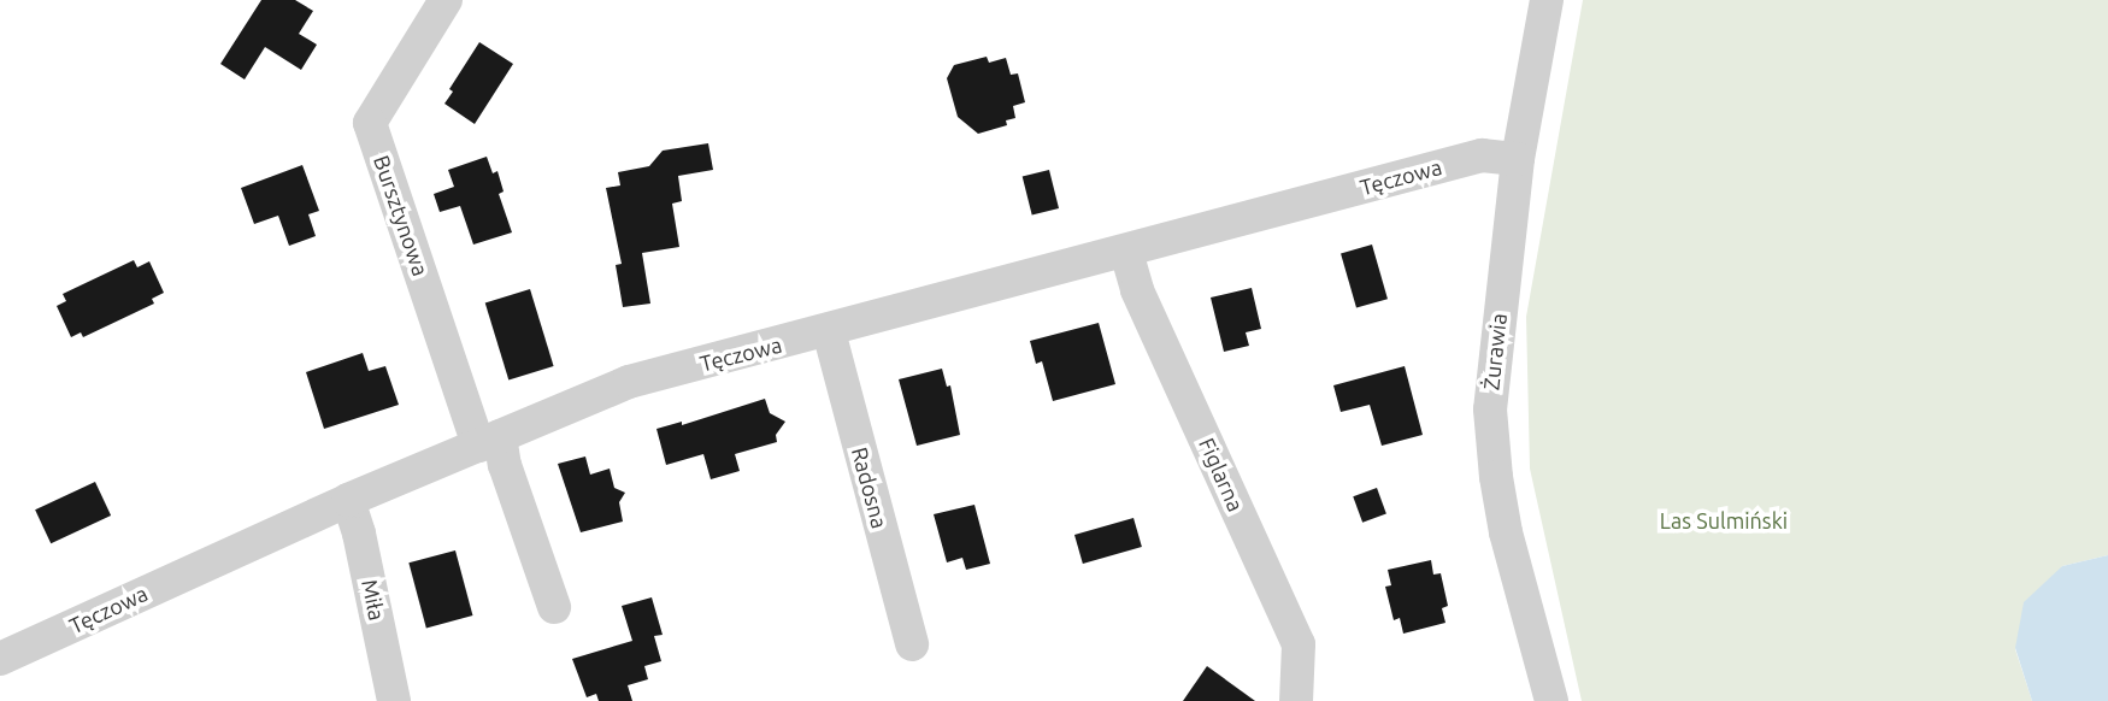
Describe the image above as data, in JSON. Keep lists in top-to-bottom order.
{
  "streets": {
    "street": [
      "Tęczowa",
      "Bursztynowa",
      "Żurawia",
      "Figlarna",
      "Radosna",
      "Miła"
    ]
  },
  "crossings": [
    ["Tęczowa", "Bursztynowa"],
    ["Tęczowa", "Żurawia"],
    ["Tęczowa", "Figlarna"],
    ["Tęczowa", "Radosna"],
    ["Tęczowa", "Miła"]
  ],
  "parks": ["Las Sulmiński"]
}
